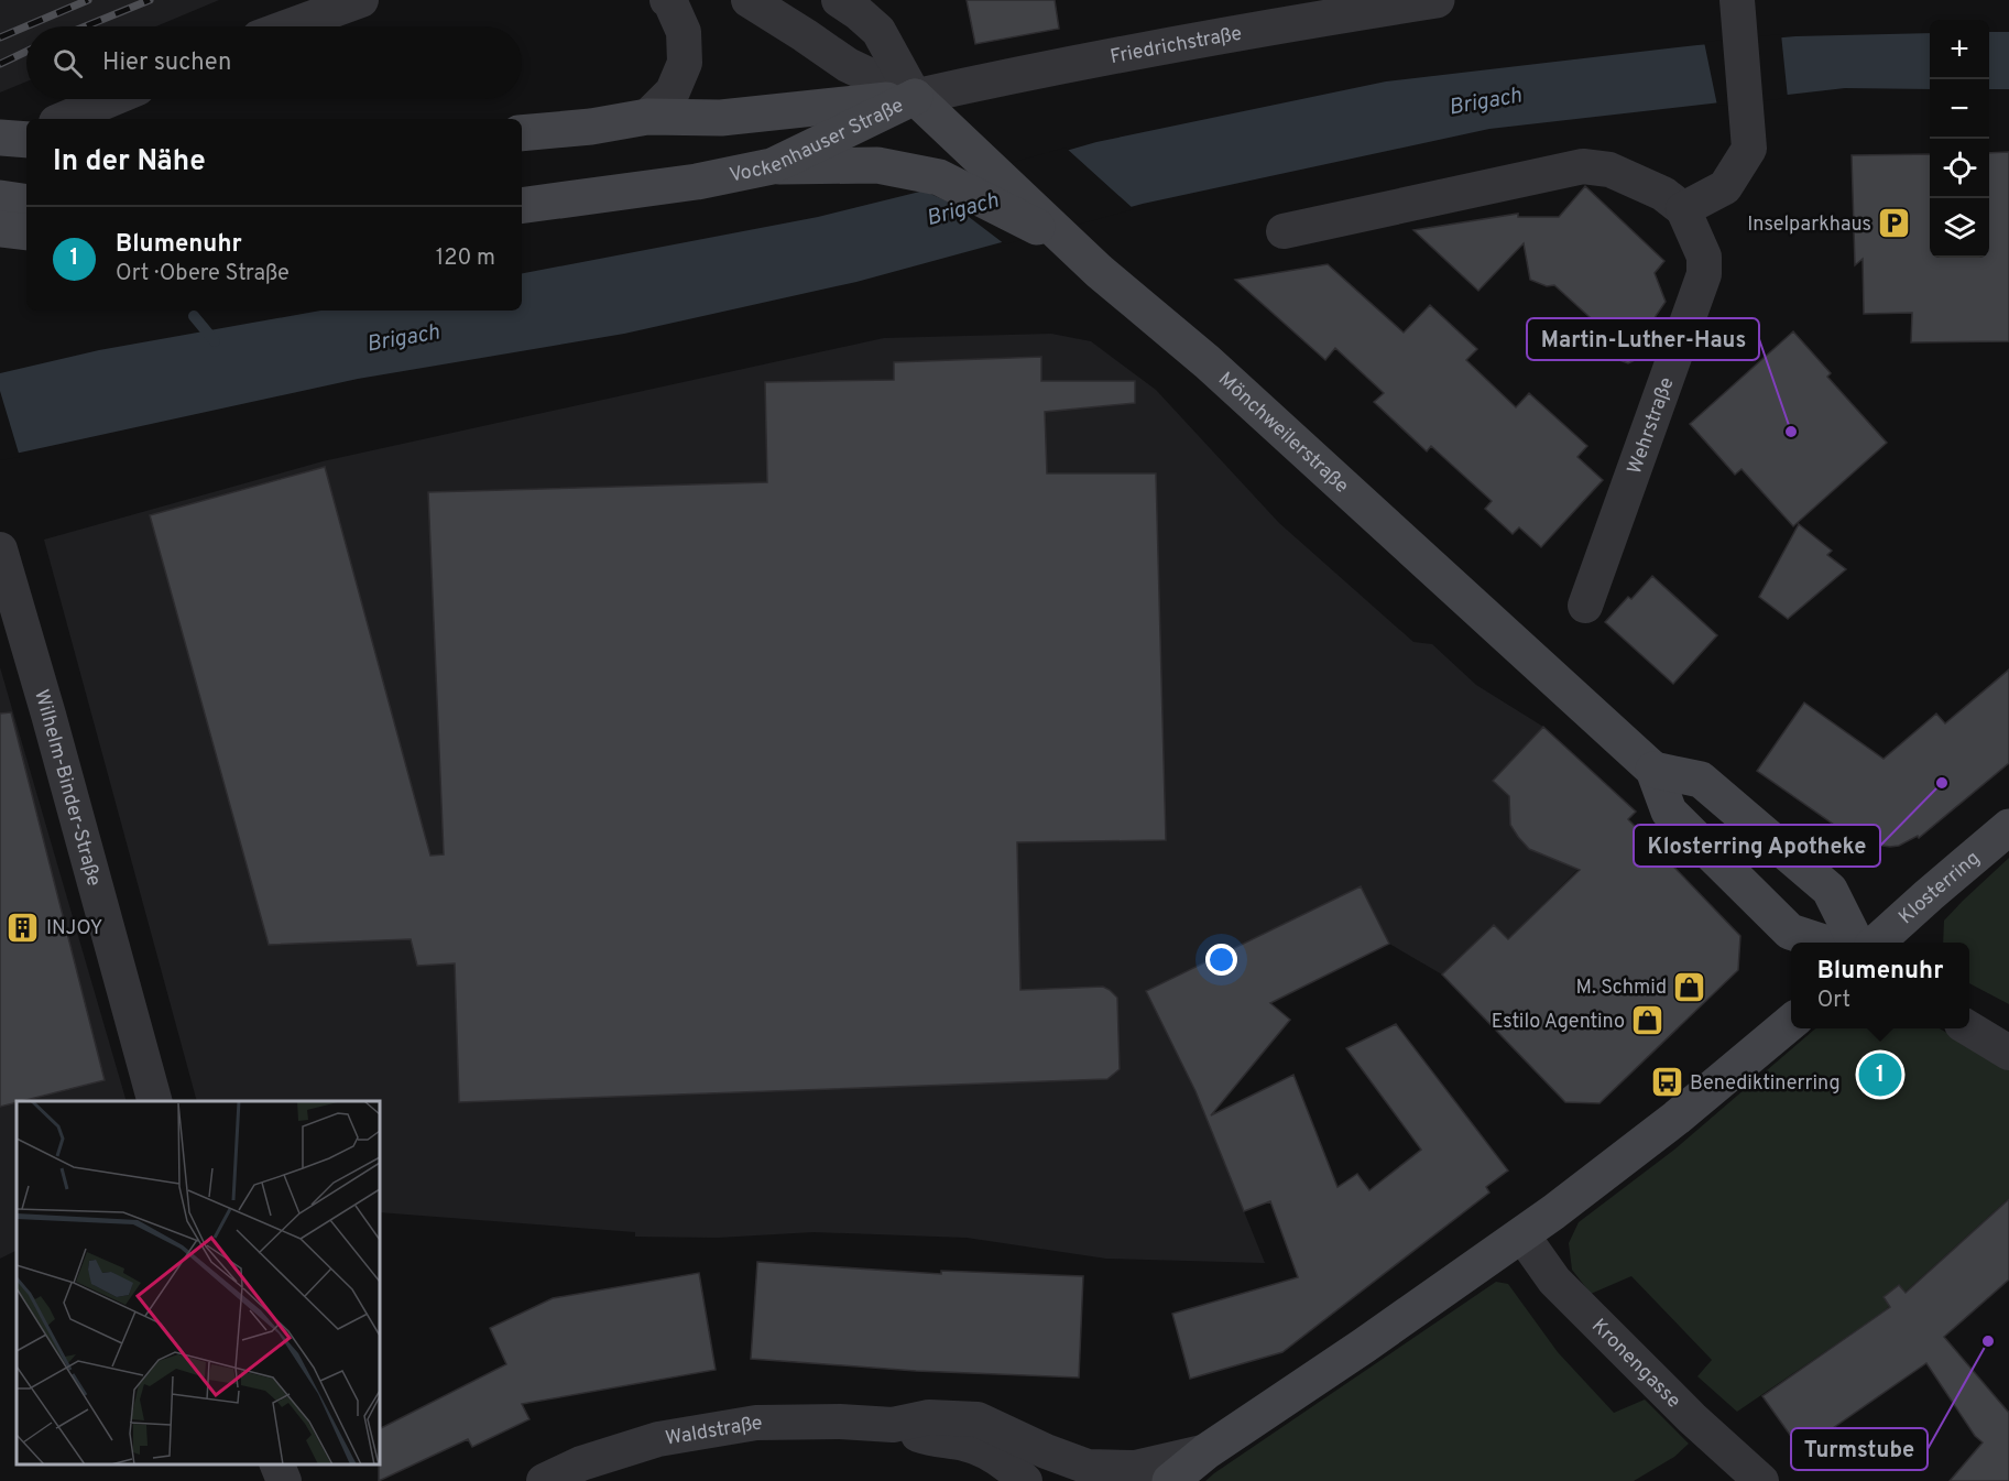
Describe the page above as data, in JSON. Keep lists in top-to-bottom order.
{
  "streets": {
    "main road": ["Vockenhauser Straße", "Mönchweilerstraße", "Klosterring"],
    "street": [
      "Friedrichstraße",
      "Wehrstraße",
      "Wilhelm-Binder-Straße",
      "Kronengasse",
      "Waldstraße"
    ]
  },
  "crossings": [
    ["Friedrichstraße", "Vockenhauser Straße"],
    ["Friedrichstraße", "Mönchweilerstraße"],
    ["Vockenhauser Straße", "Mönchweilerstraße"]
  ],
  "water": ["Brigach"],
  "places": {
    "parking": ["Inselparkhaus"],
    "other": ["Martin-Luther-Haus", "Klosterring Apotheke", "Turmstube"],
    "building": ["INJOY"],
    "shop": ["M. Schmid", "Estilo Agentino"],
    "bus stop": ["Benediktinerring"]
  },
  "page": {
    "map_buttons": ["+", "−"],
    "search": "Hier suchen",
    "heading": "In der Nähe",
    "list": [
      {
        "mark": "1",
        "name": "Blumenuhr",
        "note": "Ort · Obere Straße",
        "value": "120 m"
      }
    ],
    "popup": ["Blumenuhr", "Ort"],
    "pins": "1"
  }
}
